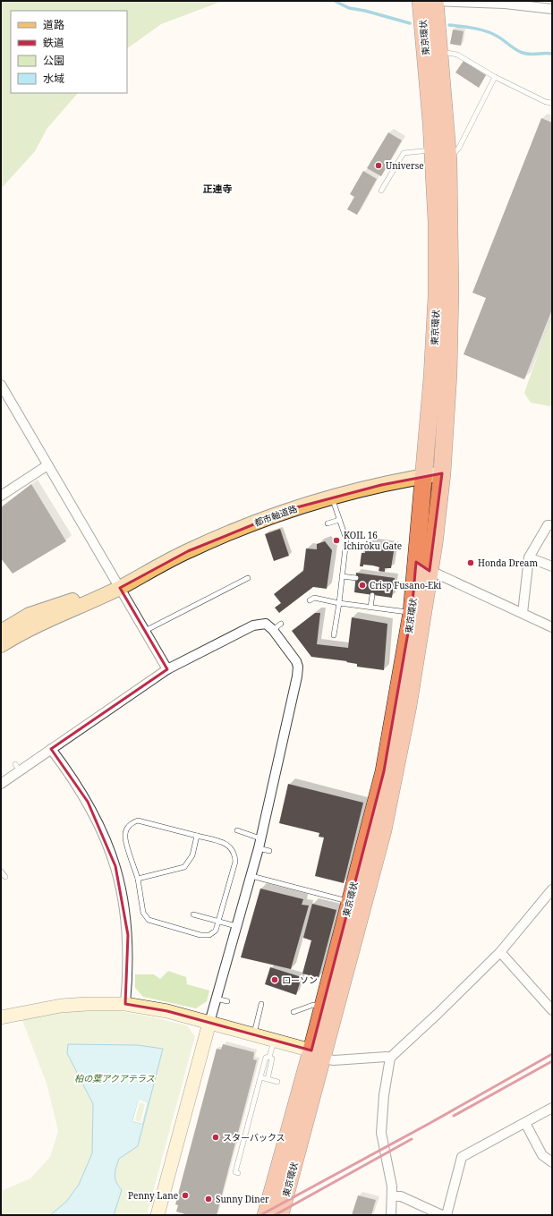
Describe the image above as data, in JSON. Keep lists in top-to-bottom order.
{
  "streets": {
    "highway": ["東京環状"],
    "main road": ["都市軸道路"]
  },
  "crossings": [
    ["東京環状", "都市軸道路"]
  ],
  "districts": ["正連寺"],
  "parks": ["柏の葉アクアテラス"],
  "places": [
    "Universe",
    "KOIL 16 Ichiroku Gate",
    "Honda Dream",
    "Crisp Fusano-Eki",
    "ローソン",
    "スターバックス",
    "Penny Lane",
    "Sunny Diner"
  ],
  "legend": [
    "道路",
    "鉄道",
    "公園",
    "水域"
  ]
}
